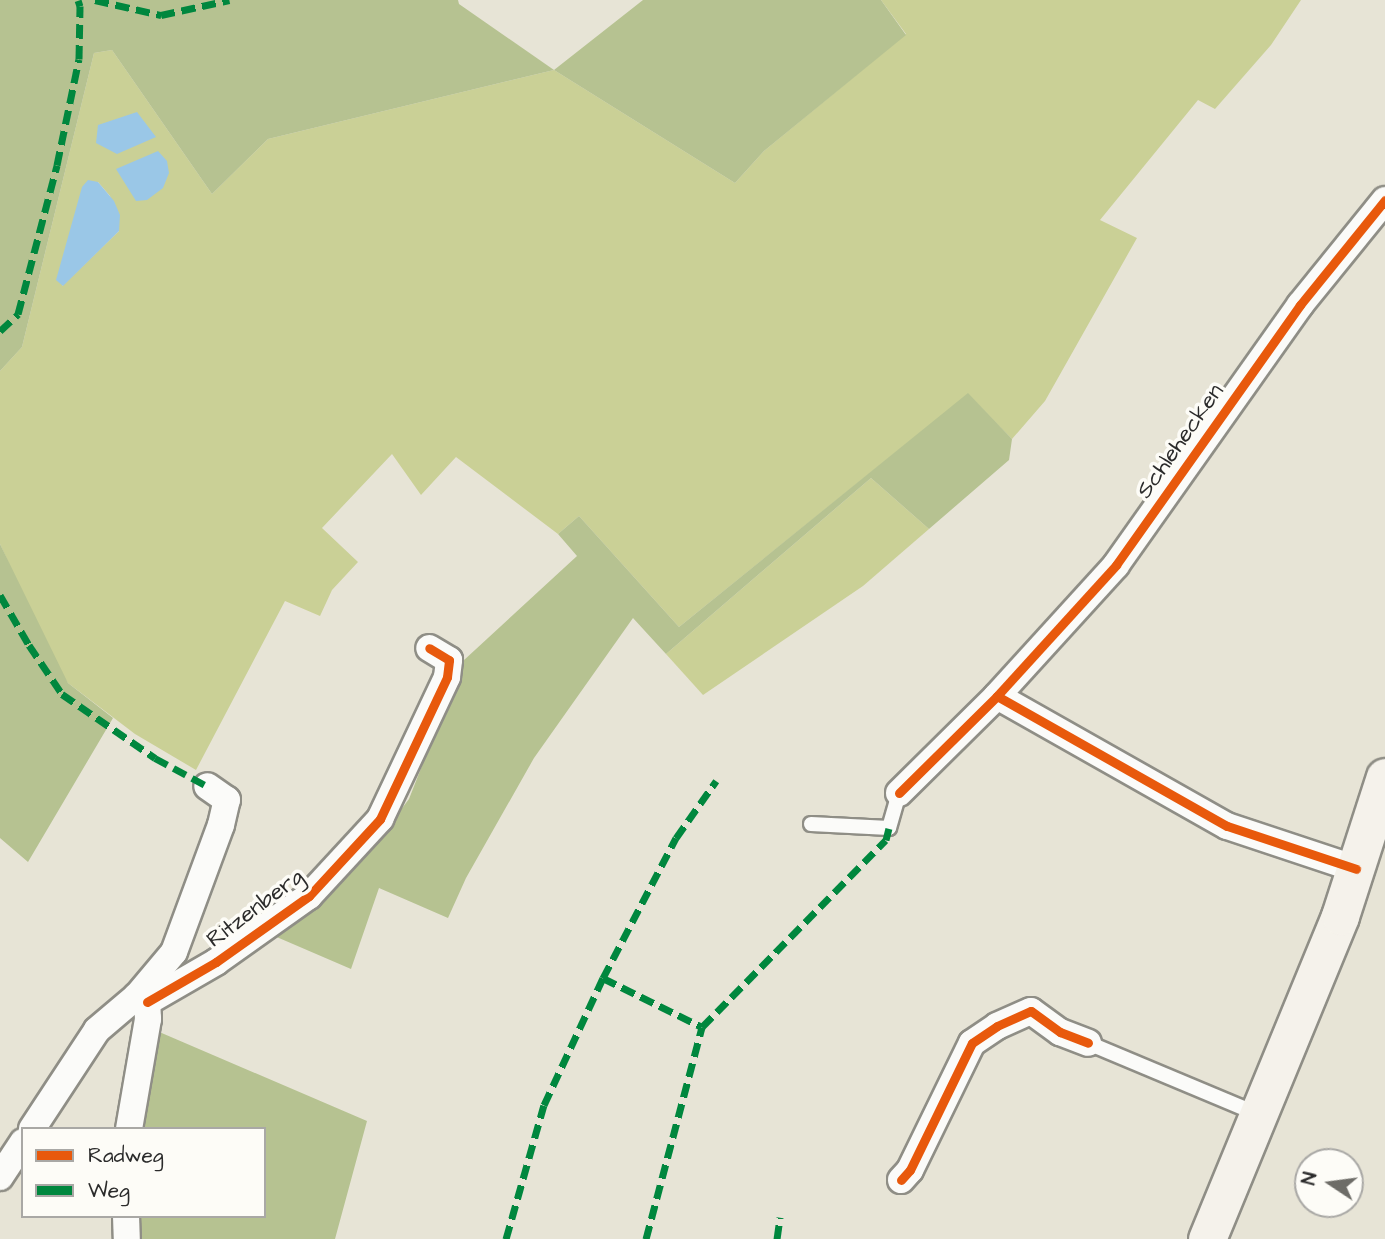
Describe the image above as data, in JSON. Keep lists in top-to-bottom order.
{
  "streets": {
    "street": ["Schlehecken", "Ritzenberg"]
  },
  "legend": ["Radweg", "Weg"],
  "north": "left"
}
